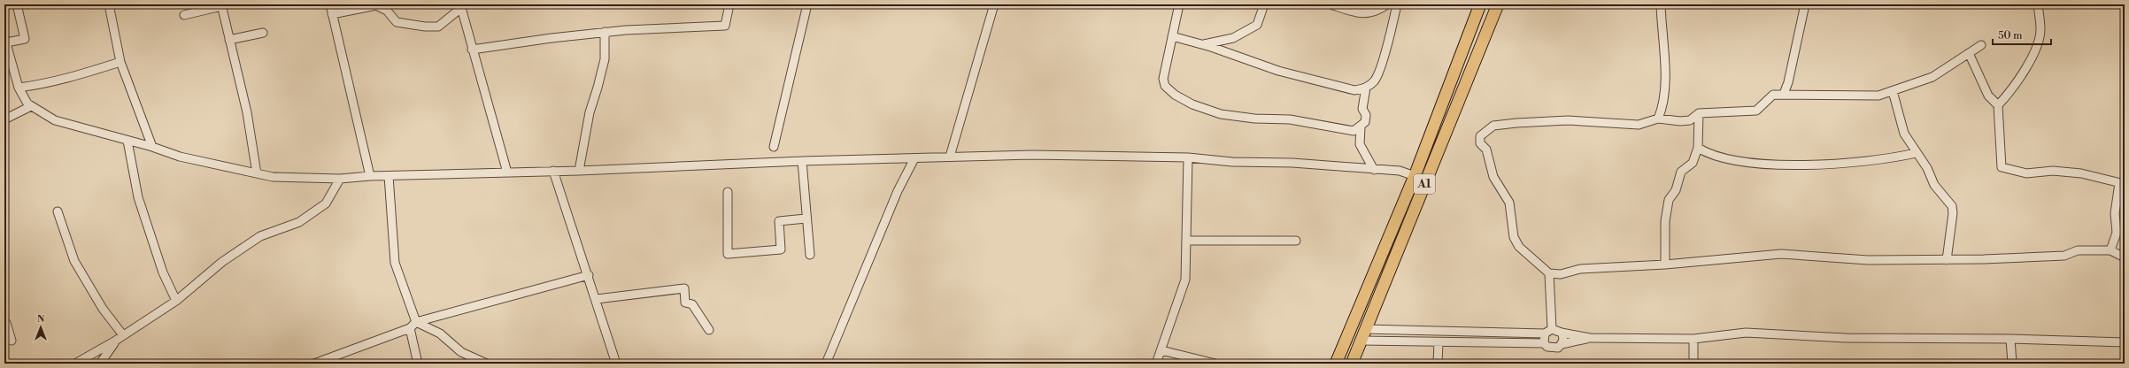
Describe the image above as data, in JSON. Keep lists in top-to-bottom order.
{
  "streets": {
    "highway": ["A1"]
  },
  "scale_bar": "50 m",
  "north": "top"
}
